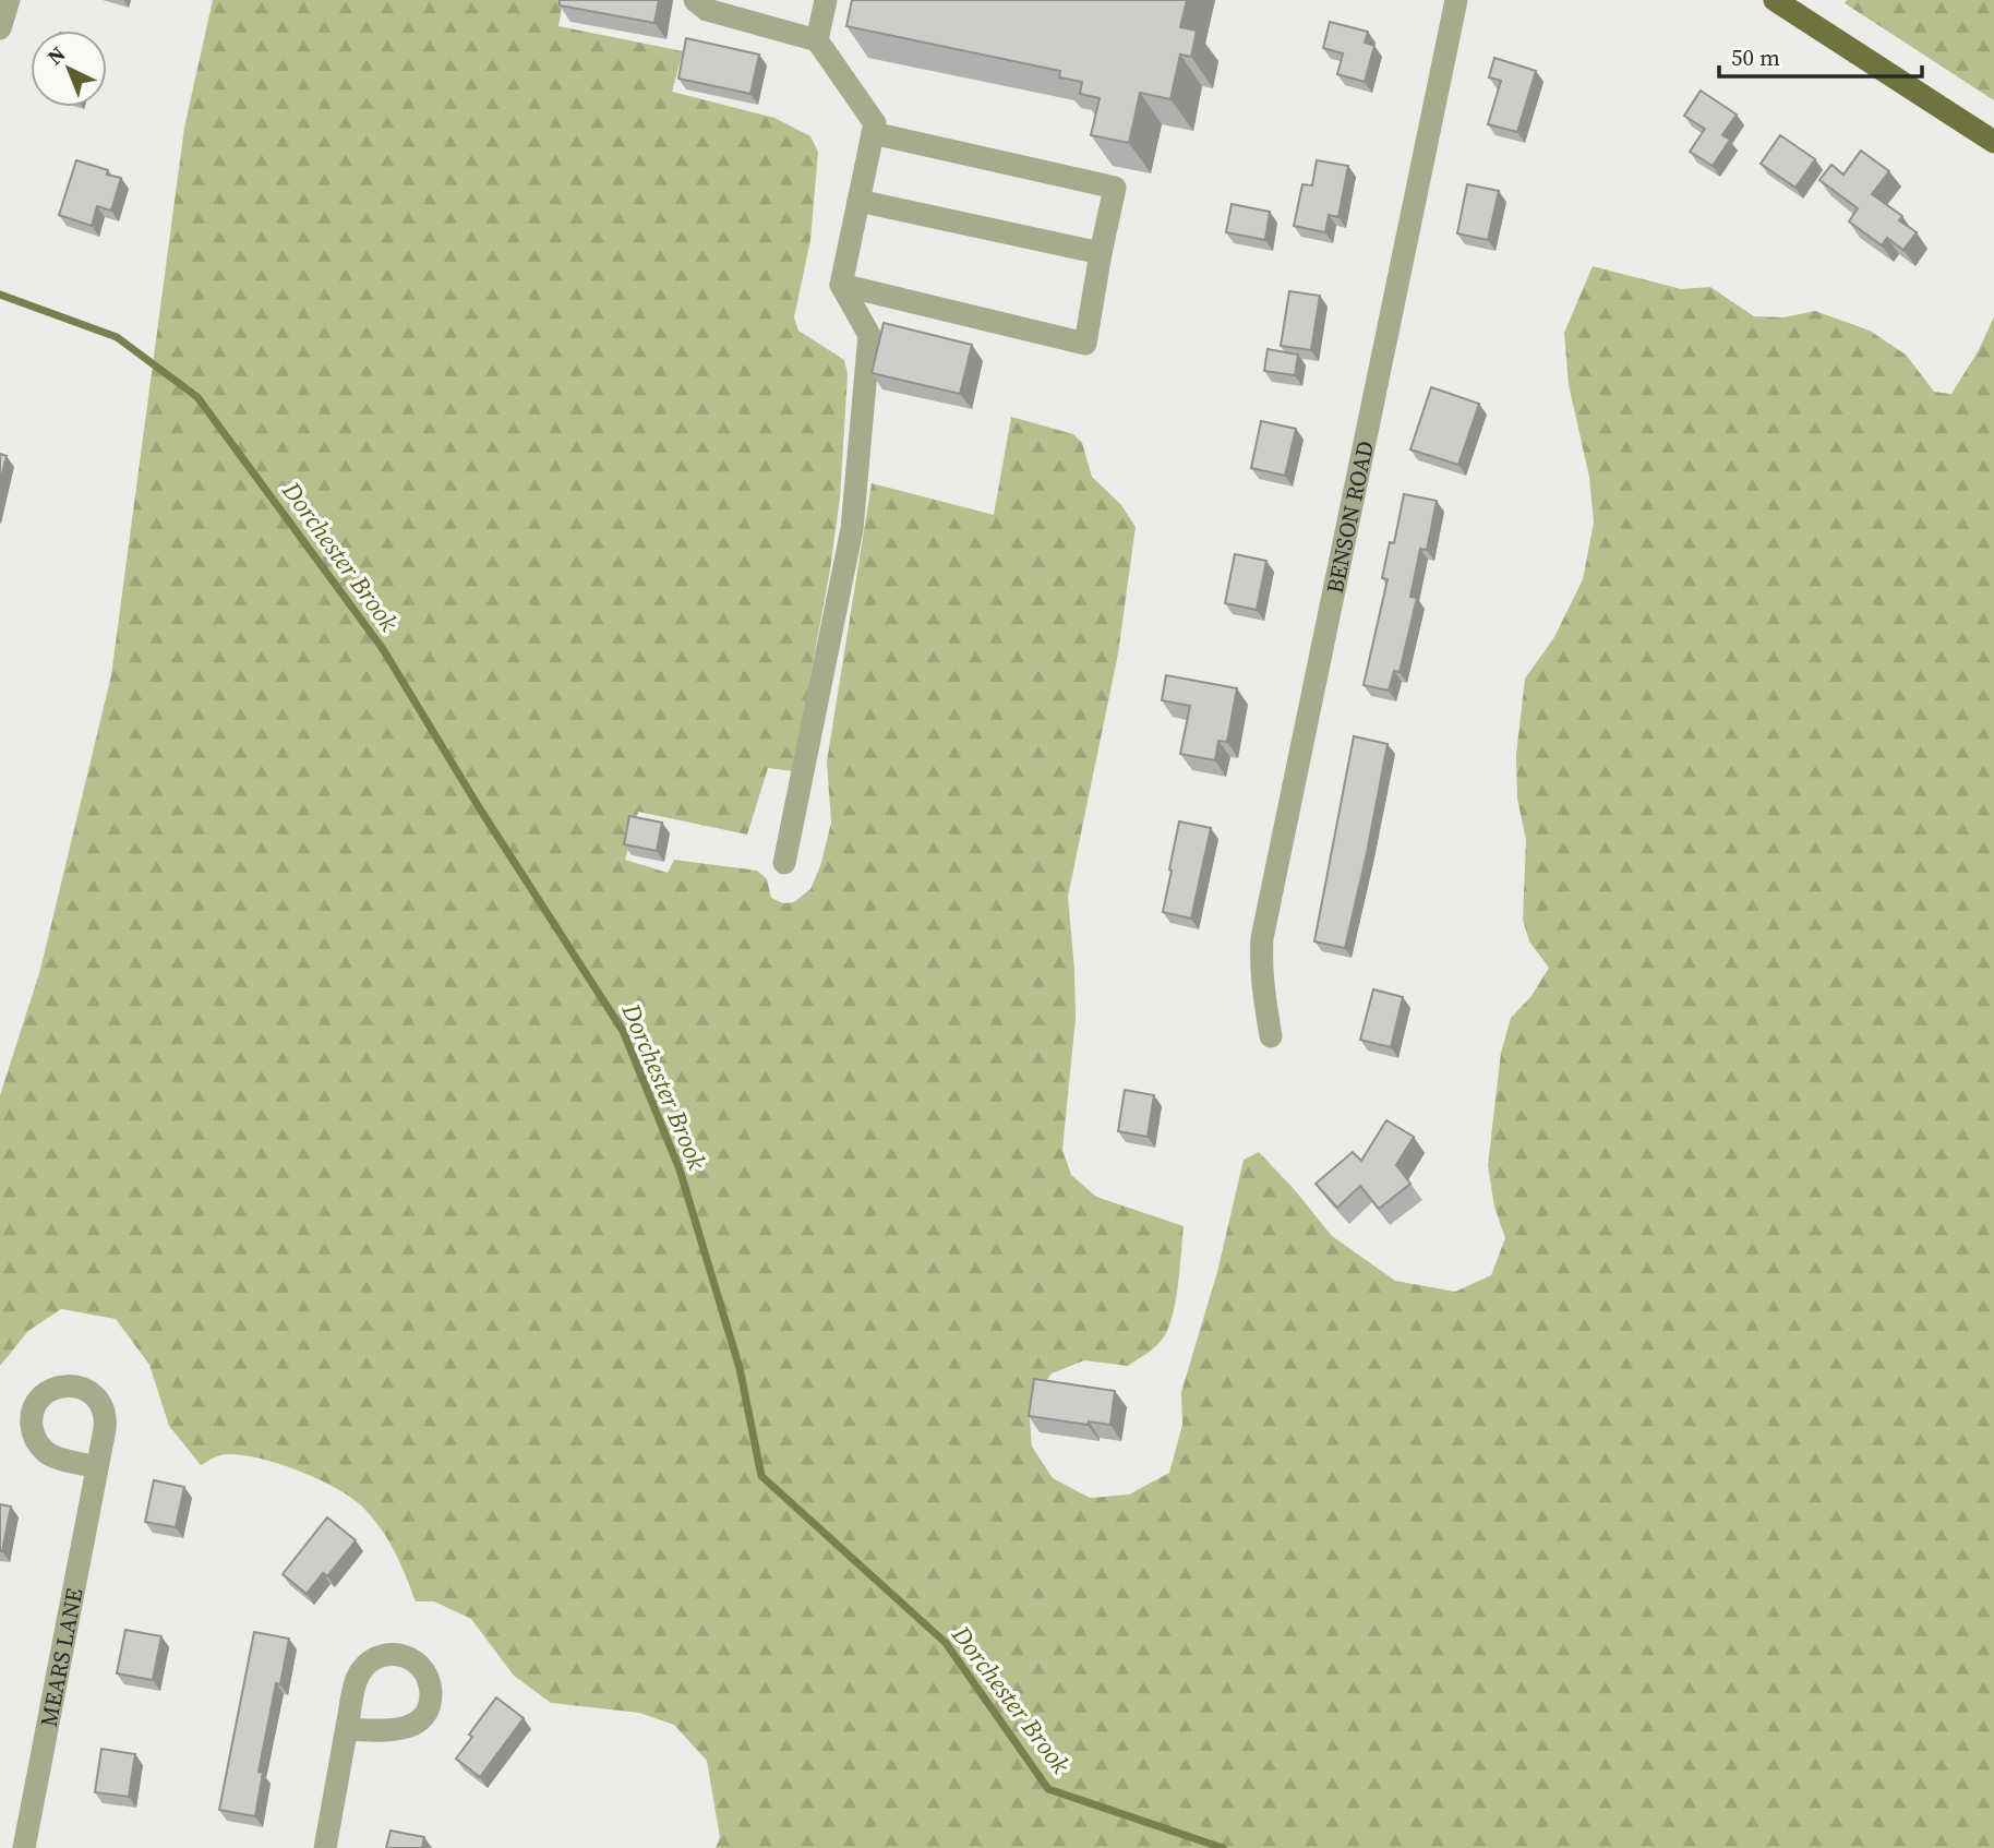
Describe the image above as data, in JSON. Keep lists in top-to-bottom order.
{
  "streets": {
    "street": ["BENSON ROAD", "MEARS LANE"]
  },
  "water": ["Dorchester Brook"],
  "scale_bar": "50 m",
  "north": "top left"
}
